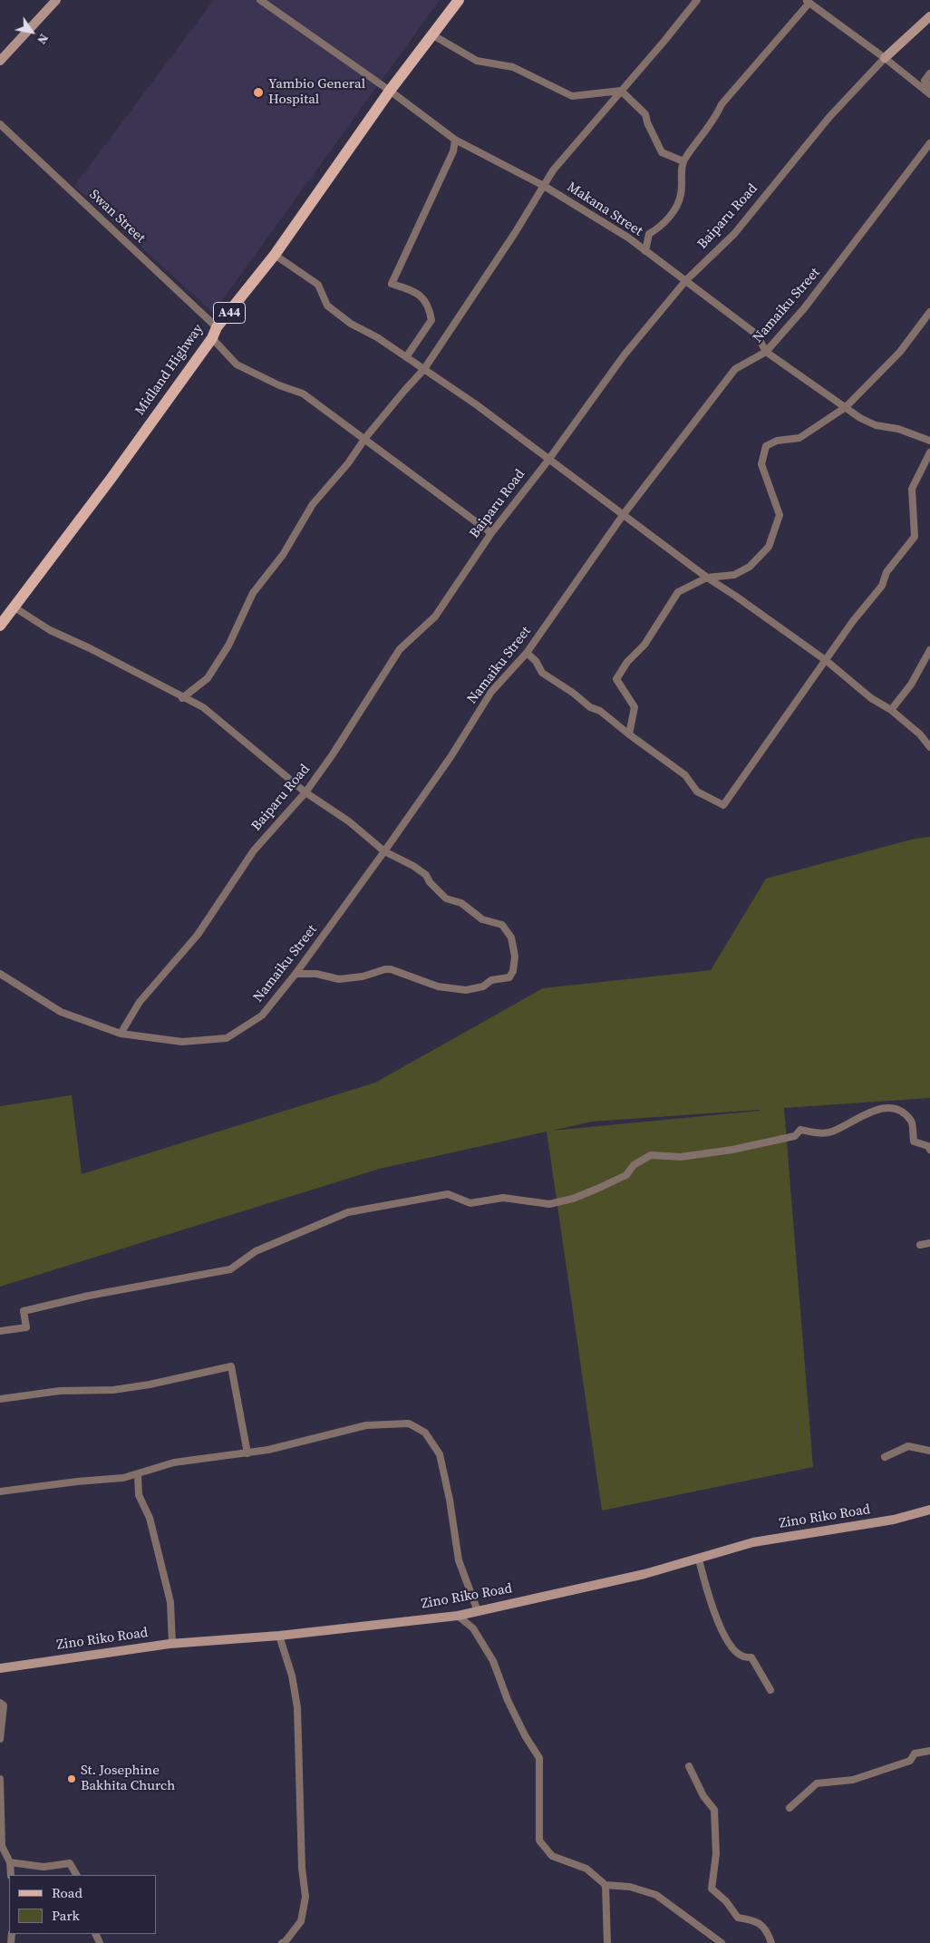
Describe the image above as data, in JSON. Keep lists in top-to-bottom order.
{
  "streets": {
    "main road": ["A44", "Midland Highway"],
    "street": [
      "Makana Street",
      "Swan Street",
      "Baiparu Road",
      "Namaiku Street",
      "Zino Riko Road"
    ]
  },
  "crossings": [
    ["Makana Street", "Baiparu Road"],
    ["Makana Street", "Namaiku Street"],
    ["Makana Street", "Midland Highway"],
    ["Swan Street", "Baiparu Road"],
    ["Swan Street", "Midland Highway"],
    ["Baiparu Road", "Namaiku Street"]
  ],
  "places": ["Yambio General Hospital", "St. Josephine Bakhita Church"],
  "legend": ["Road", "Park"],
  "north": "bottom right"
}
